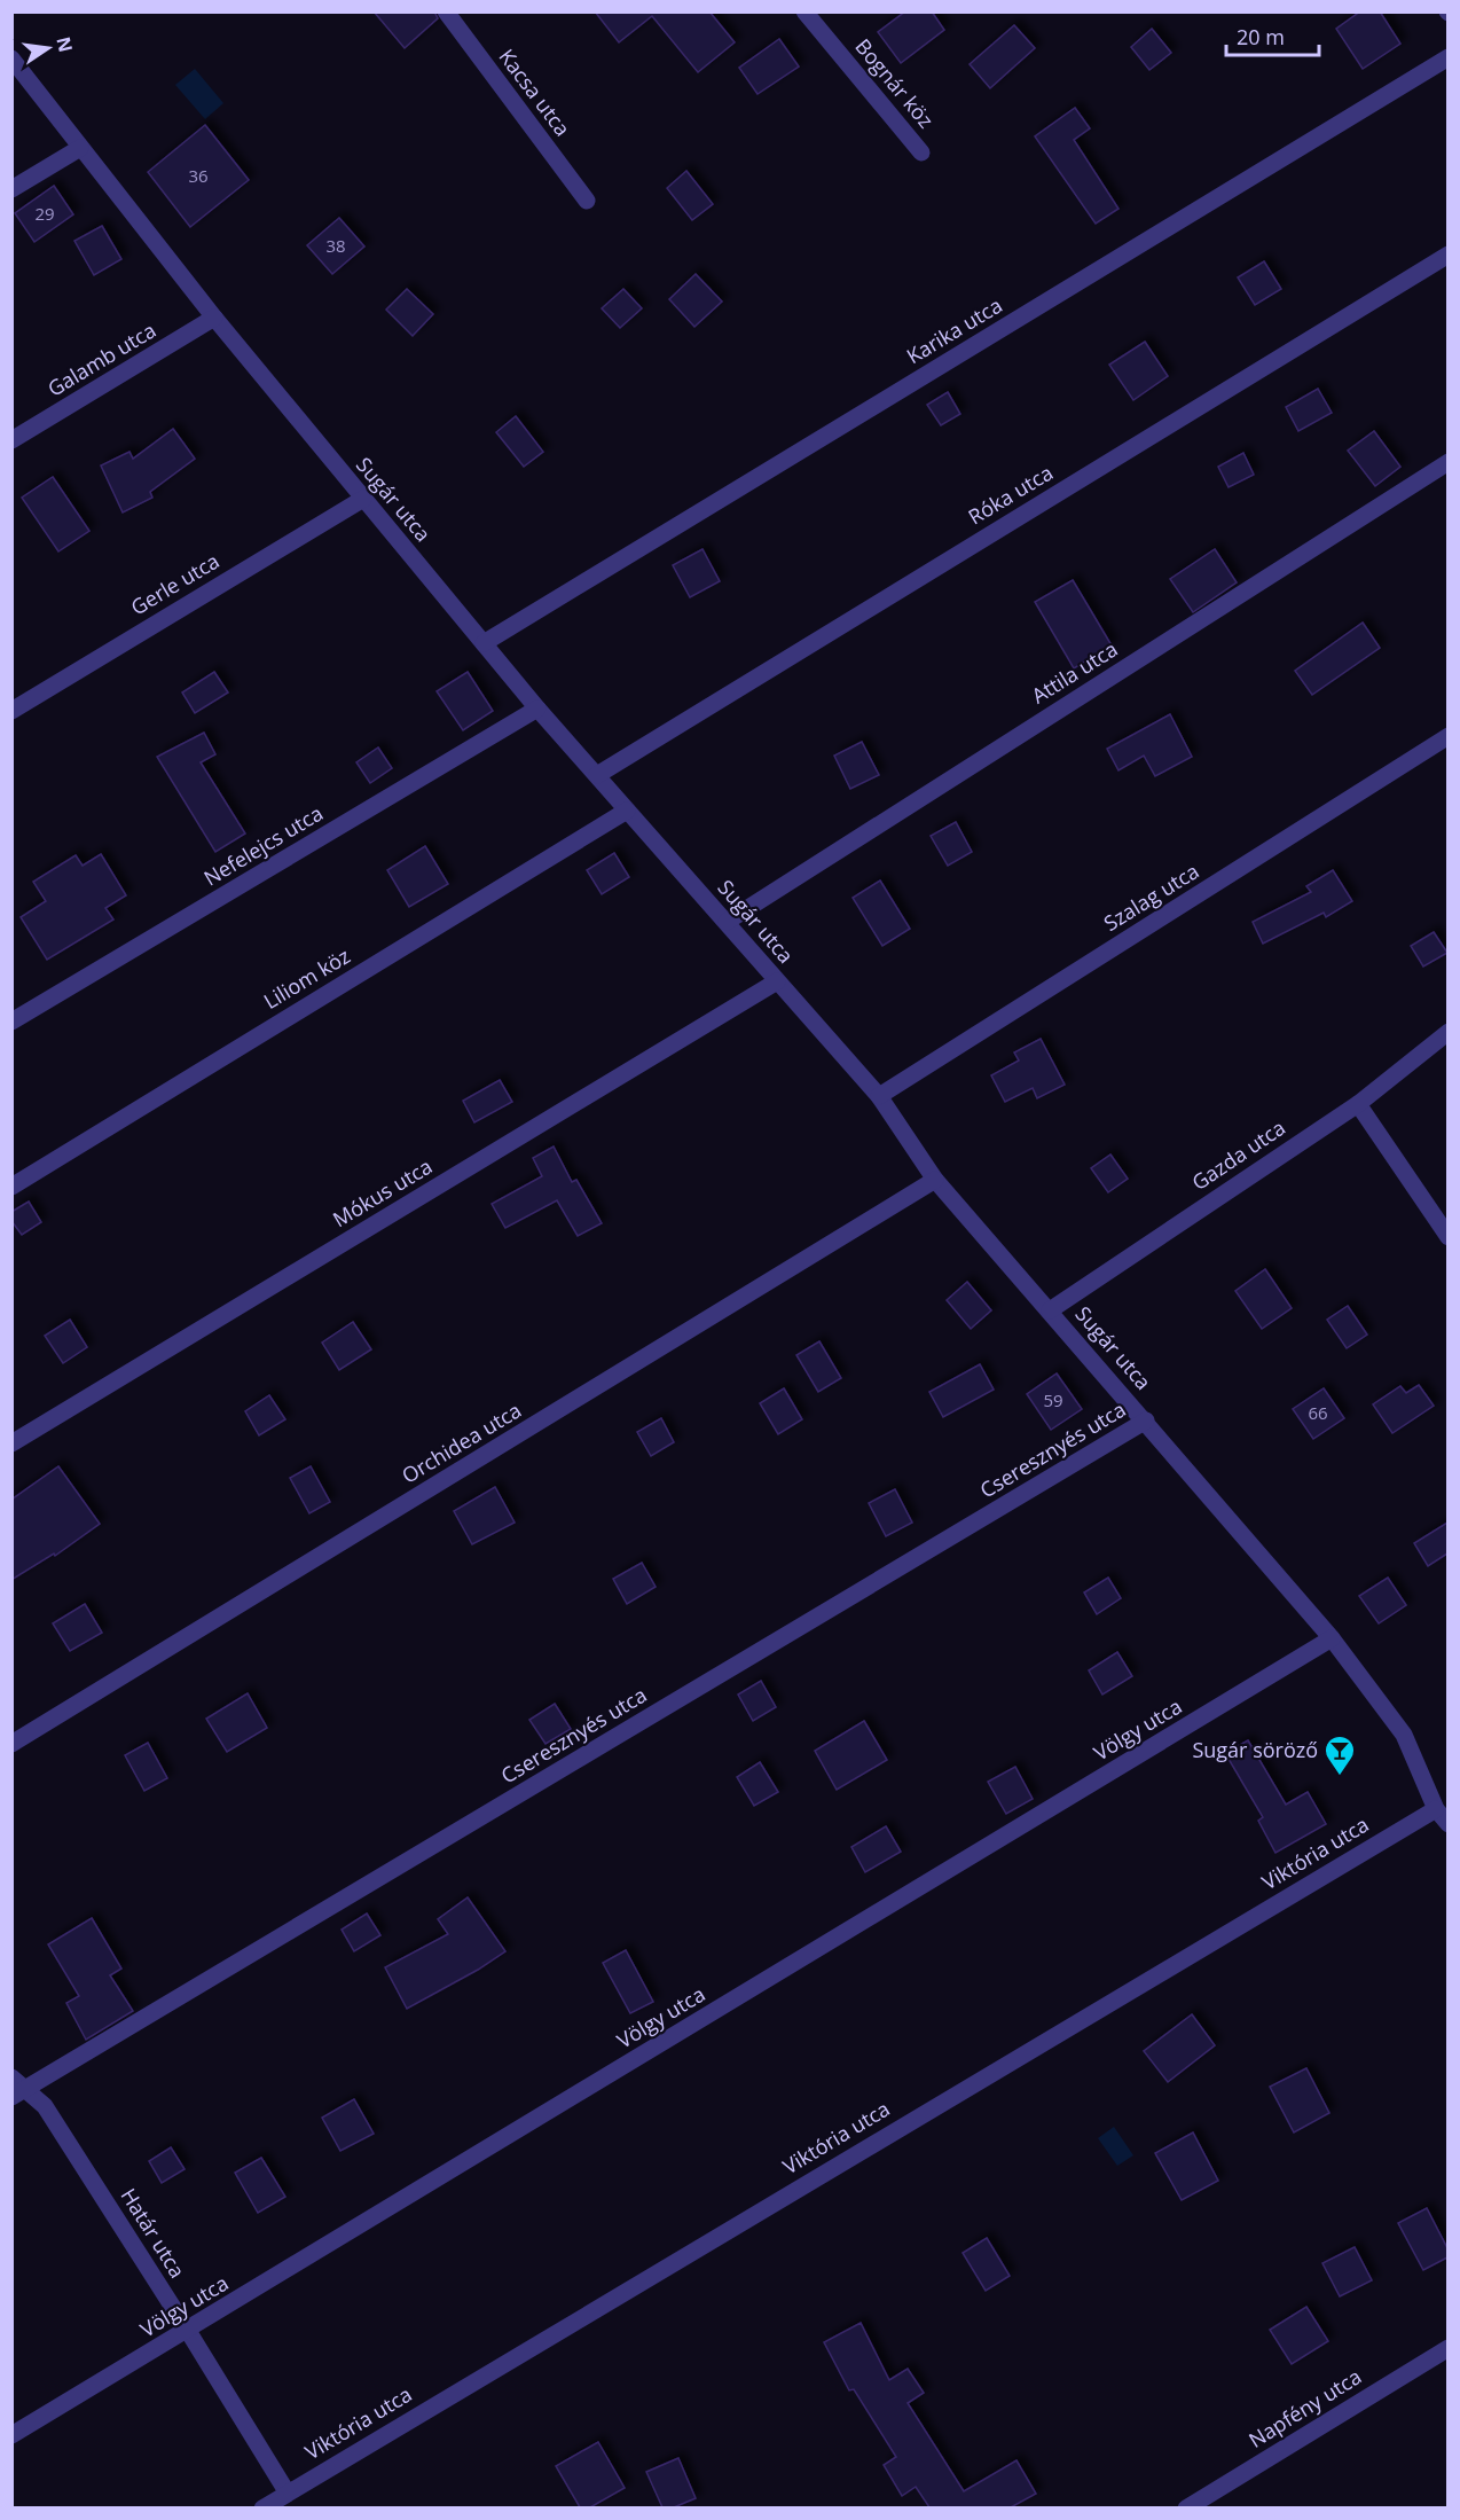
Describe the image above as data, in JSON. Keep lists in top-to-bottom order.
{
  "streets": {
    "street": [
      "Bognár köz",
      "Kacsa utca",
      "Karika utca",
      "Galamb utca",
      "Róka utca",
      "Sugár utca",
      "Gerle utca",
      "Attila utca",
      "Nefelejcs utca",
      "Szalag utca",
      "Liliom köz",
      "Gazda utca",
      "Mókus utca",
      "Orchidea utca",
      "Cseresznyés utca",
      "Völgy utca",
      "Viktória utca",
      "Határ utca",
      "Napfény utca"
    ]
  },
  "crossings": [
    ["Karika utca", "Sugár utca"],
    ["Galamb utca", "Sugár utca"],
    ["Róka utca", "Sugár utca"],
    ["Sugár utca", "Gerle utca"],
    ["Sugár utca", "Attila utca"],
    ["Sugár utca", "Nefelejcs utca"],
    ["Sugár utca", "Szalag utca"],
    ["Sugár utca", "Liliom köz"],
    ["Sugár utca", "Gazda utca"],
    ["Sugár utca", "Mókus utca"],
    ["Sugár utca", "Orchidea utca"],
    ["Sugár utca", "Cseresznyés utca"],
    ["Sugár utca", "Völgy utca"],
    ["Sugár utca", "Viktória utca"],
    ["Cseresznyés utca", "Határ utca"],
    ["Völgy utca", "Határ utca"],
    ["Viktória utca", "Határ utca"]
  ],
  "places": {
    "bar": ["Sugár söröző"]
  },
  "house_numbers": [
    "36",
    "29",
    "38",
    "59",
    "66"
  ],
  "scale_bar": "20 m",
  "north": "right"
}
